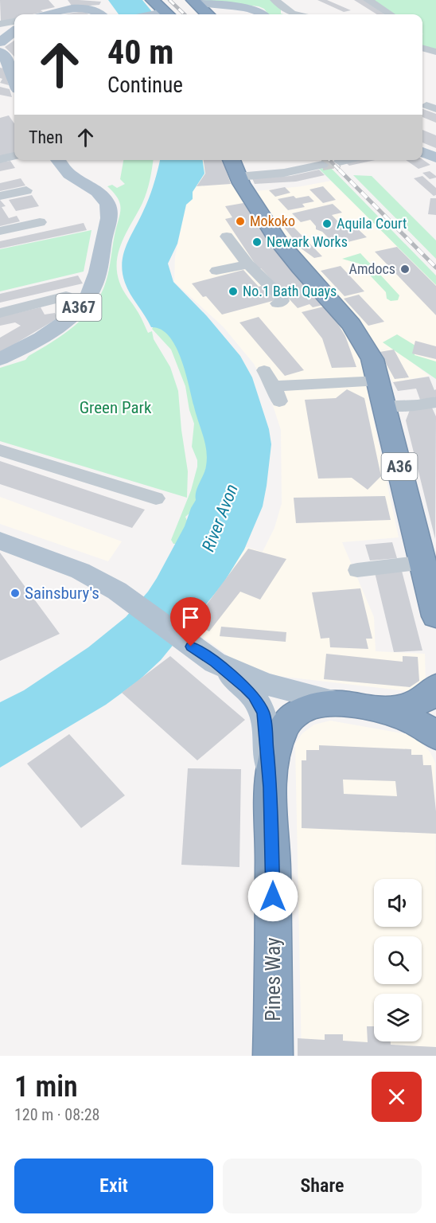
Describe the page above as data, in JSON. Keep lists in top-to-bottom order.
{
  "streets": {
    "highway": ["A36", "Pines Way"],
    "main road": ["A367"]
  },
  "water": ["River Avon"],
  "parks": ["Green Park"],
  "places": [
    "Mokoko",
    "Aquila Court",
    "Newark Works",
    "Amdocs",
    "No.1 Bath Quays",
    "Sainsbury's"
  ],
  "page": {
    "turn": ["40 m", "Continue"],
    "then": "Then",
    "heading": ["1 min", "120 m · 08:28"],
    "buttons": ["Exit", "Share"]
  }
}
